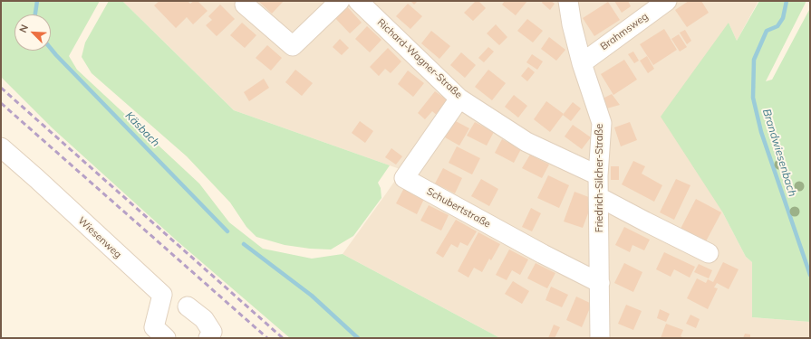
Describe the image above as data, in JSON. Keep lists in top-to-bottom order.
{
  "streets": {
    "street": [
      "Brahmsweg",
      "Richard-Wagner-Straße",
      "Friedrich-Silcher-Straße",
      "Schubertstraße",
      "Wiesenweg"
    ]
  },
  "crossings": [
    ["Brahmsweg", "Friedrich-Silcher-Straße"],
    ["Richard-Wagner-Straße", "Friedrich-Silcher-Straße"],
    ["Richard-Wagner-Straße", "Schubertstraße"],
    ["Friedrich-Silcher-Straße", "Schubertstraße"]
  ],
  "water": ["Käsbach", "Brandwiesenbach"],
  "north": "top left"
}
